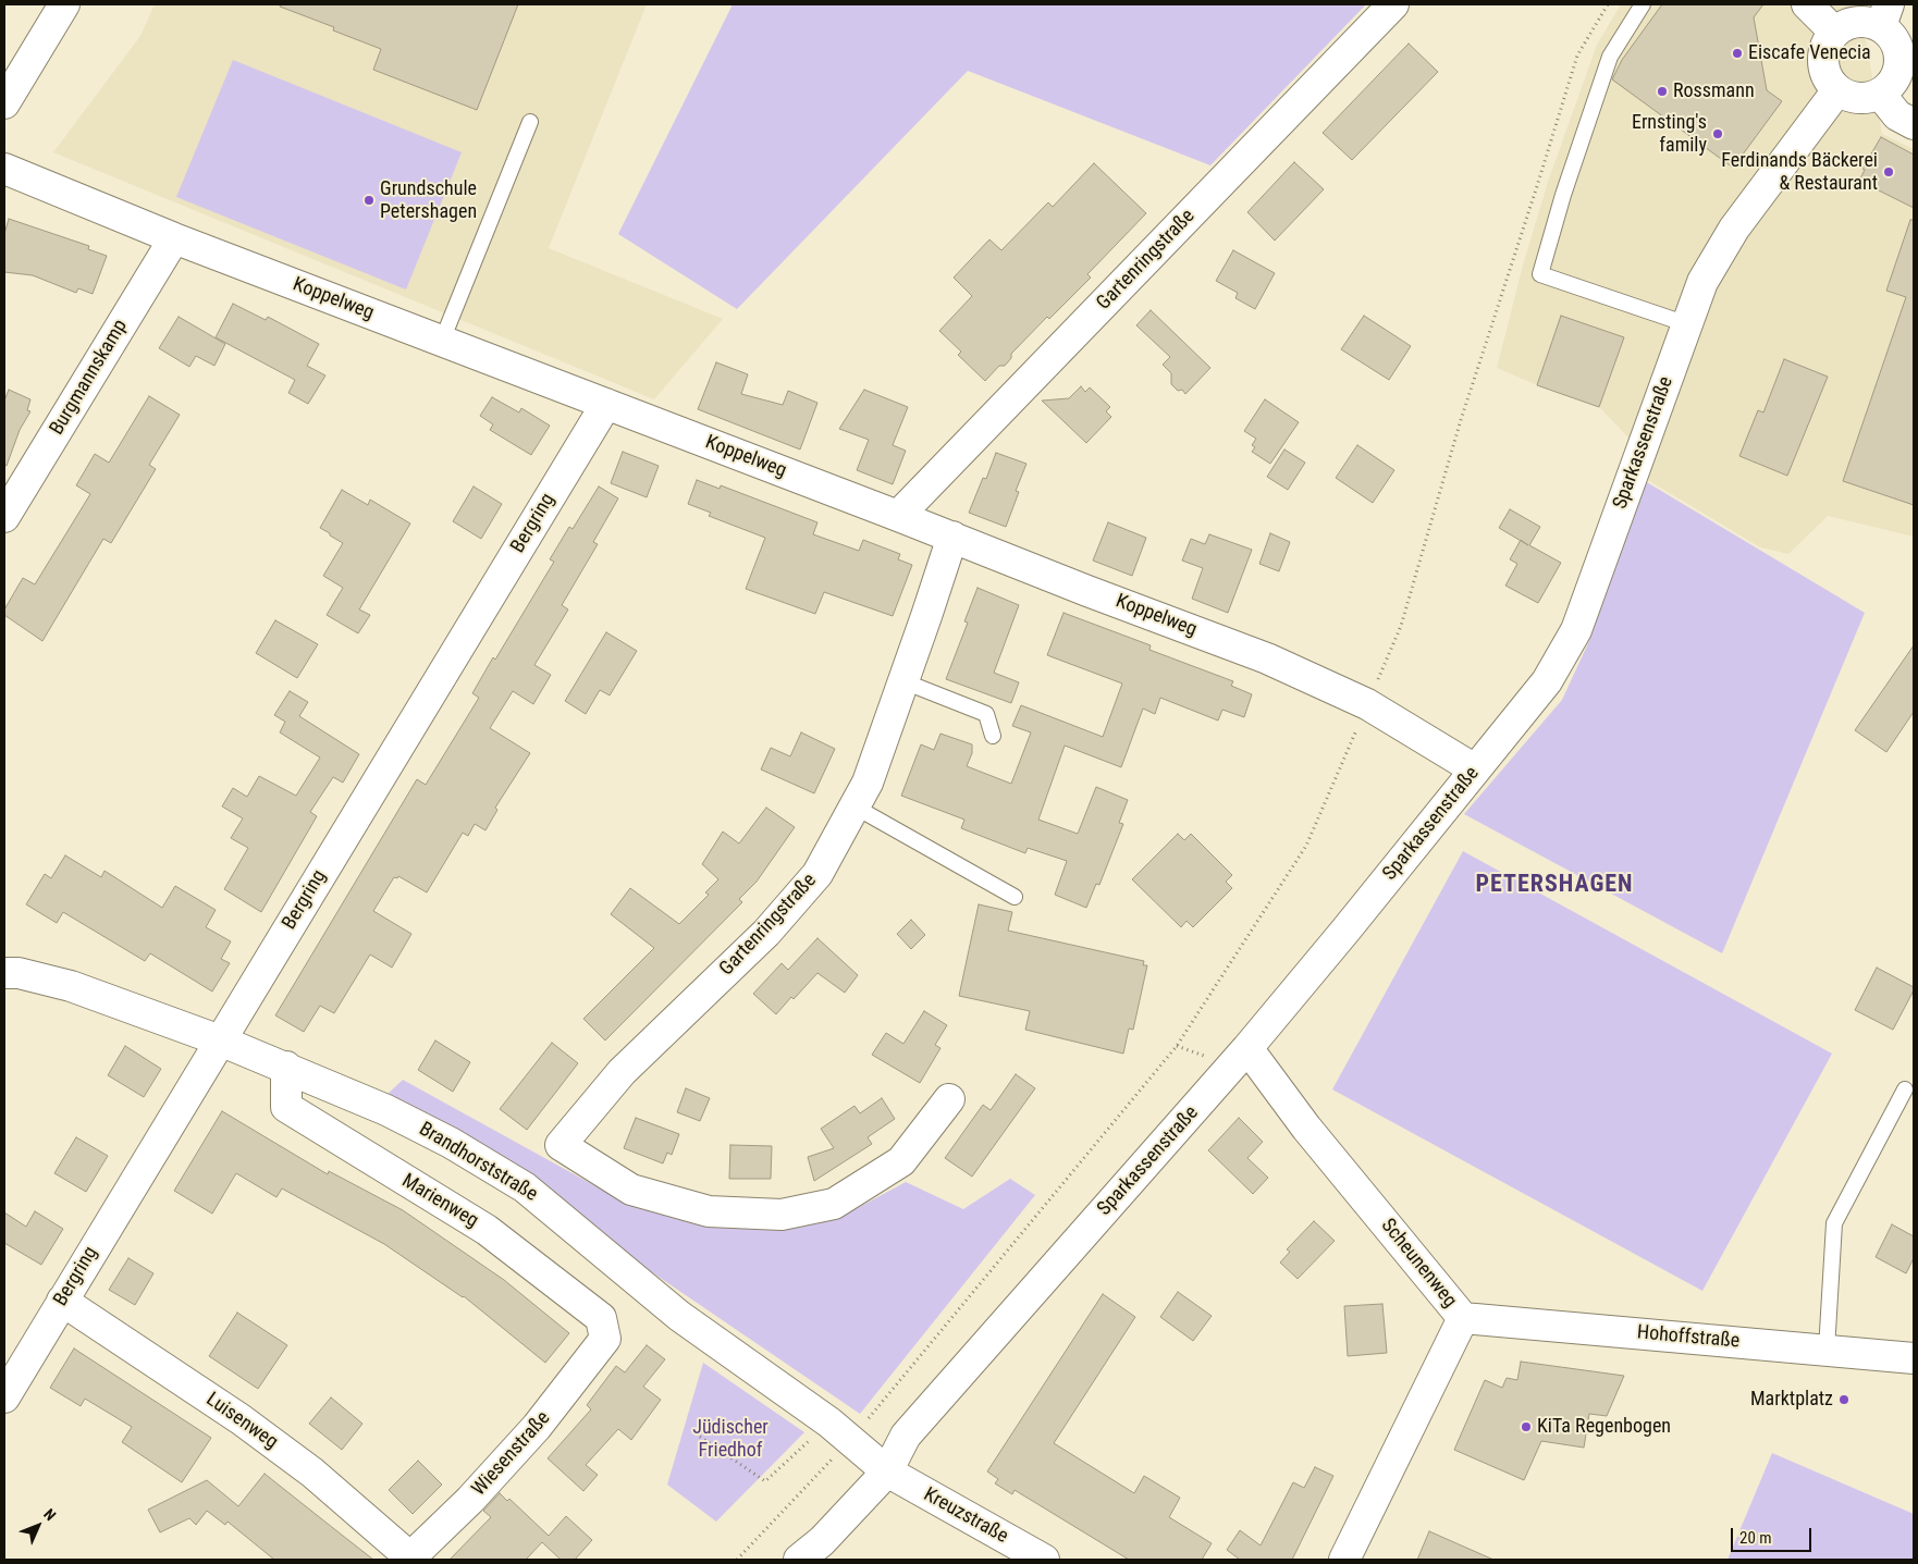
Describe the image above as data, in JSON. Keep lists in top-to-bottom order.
{
  "streets": {
    "street": [
      "Gartenringstraße",
      "Koppelweg",
      "Burgmannskamp",
      "Sparkassenstraße",
      "Bergring",
      "Brandhorststraße",
      "Marienweg",
      "Scheunenweg",
      "Hohoffstraße",
      "Luisenweg",
      "Wiesenstraße",
      "Kreuzstraße"
    ]
  },
  "crossings": [
    ["Gartenringstraße", "Koppelweg"],
    ["Koppelweg", "Burgmannskamp"],
    ["Koppelweg", "Sparkassenstraße"],
    ["Koppelweg", "Bergring"],
    ["Sparkassenstraße", "Brandhorststraße"],
    ["Sparkassenstraße", "Scheunenweg"],
    ["Sparkassenstraße", "Kreuzstraße"],
    ["Bergring", "Brandhorststraße"],
    ["Bergring", "Luisenweg"],
    ["Brandhorststraße", "Marienweg"],
    ["Brandhorststraße", "Kreuzstraße"],
    ["Marienweg", "Wiesenstraße"],
    ["Scheunenweg", "Hohoffstraße"],
    ["Luisenweg", "Wiesenstraße"]
  ],
  "districts": ["PETERSHAGEN"],
  "parks": ["Jüdischer Friedhof"],
  "places": [
    "Eiscafe Venecia",
    "Rossmann",
    "Ernsting's family",
    "Ferdinands Bäckerei & Restaurant",
    "Grundschule Petershagen",
    "Marktplatz",
    "KiTa Regenbogen"
  ],
  "scale_bar": "20 m",
  "north": "top right"
}
